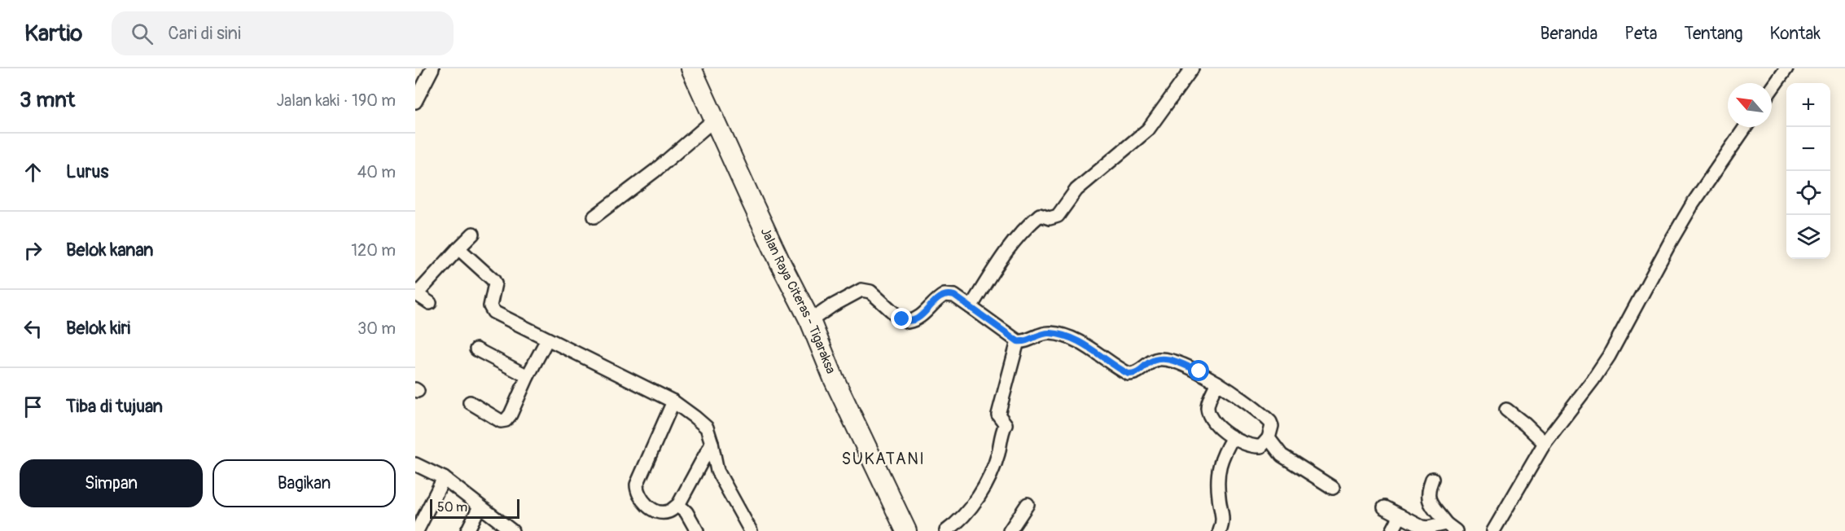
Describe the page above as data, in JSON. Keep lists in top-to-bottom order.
{
  "streets": {
    "main road": ["Jalan Raya Citeras - Tigaraksa"]
  },
  "districts": ["SUKATANI"],
  "scale_bar": "50 m",
  "north": "top left",
  "page": {
    "header": "Kartio",
    "search": "Cari di sini",
    "nav": [
      "Beranda",
      "Peta",
      "Tentang",
      "Kontak"
    ],
    "heading": ["3 mnt", "Jalan kaki · 190 m"],
    "map_buttons": ["+", "−"],
    "list": [
      ["Lurus", "40 m"],
      ["Belok kanan", "120 m"],
      ["Belok kiri", "30 m"],
      "Tiba di tujuan"
    ],
    "buttons": ["Simpan", "Bagikan"],
    "scale": "50 m"
  }
}
